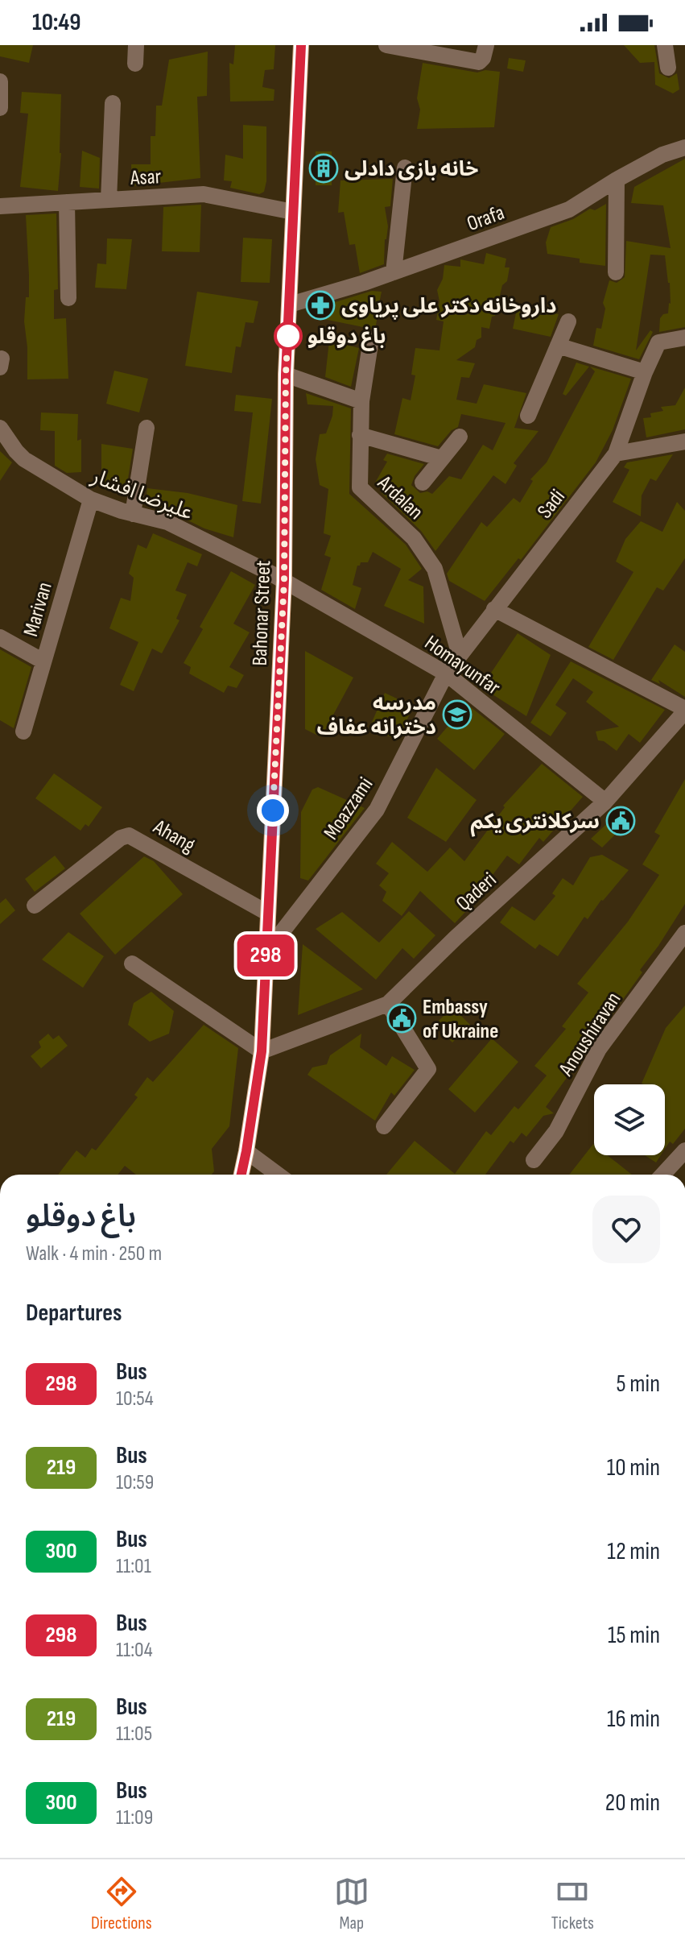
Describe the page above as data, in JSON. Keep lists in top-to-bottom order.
{
  "streets": {
    "main road": ["Bahonar Street"],
    "street": [
      "Asar",
      "Orafa",
      "علیرضا افشار",
      "Ardalan",
      "Sadi",
      "Marivan",
      "Homayunfar",
      "Moazzami",
      "Ahang",
      "Qaderi",
      "Anoushiravan"
    ]
  },
  "crossings": [
    ["Asar", "Bahonar Street"],
    ["Orafa", "Bahonar Street"],
    ["علیرضا افشار", "Marivan"],
    ["علیرضا افشار", "Bahonar Street"],
    ["علیرضا افشار", "Homayunfar"],
    ["Ardalan", "Sadi"],
    ["Sadi", "Homayunfar"],
    ["Sadi", "Moazzami"],
    ["Bahonar Street", "Homayunfar"],
    ["Bahonar Street", "Moazzami"],
    ["Bahonar Street", "Ahang"],
    ["Bahonar Street", "Qaderi"],
    ["Homayunfar", "Moazzami"],
    ["Homayunfar", "Qaderi"]
  ],
  "places": {
    "building": ["خانه بازی دادلی"],
    "pharmacy": ["داروخانه دکتر علی پریاوی"],
    "other": ["باغ دوقلو"],
    "school or university": ["مدرسه دخترانه عفاف"],
    "public building": ["سرکلانتری یکم", "Embassy of Ukraine"]
  },
  "lines": ["bus line 298"],
  "page": {
    "status": "10:49",
    "on_map": "298",
    "heading": [
      ["باغ دوقلو", "Walk · 4 min · 250 m"],
      "Departures"
    ],
    "list": [
      {
        "mark": "298",
        "name": "Bus",
        "note": "10:54",
        "value": "5 min"
      },
      {
        "mark": "219",
        "name": "Bus",
        "note": "10:59",
        "value": "10 min"
      },
      {
        "mark": "300",
        "name": "Bus",
        "note": "11:01",
        "value": "12 min"
      },
      {
        "mark": "298",
        "name": "Bus",
        "note": "11:04",
        "value": "15 min"
      },
      {
        "mark": "219",
        "name": "Bus",
        "note": "11:05",
        "value": "16 min"
      },
      {
        "mark": "300",
        "name": "Bus",
        "note": "11:09",
        "value": "20 min"
      }
    ],
    "tabs": ["Directions", "Map", "Tickets"]
  }
}
